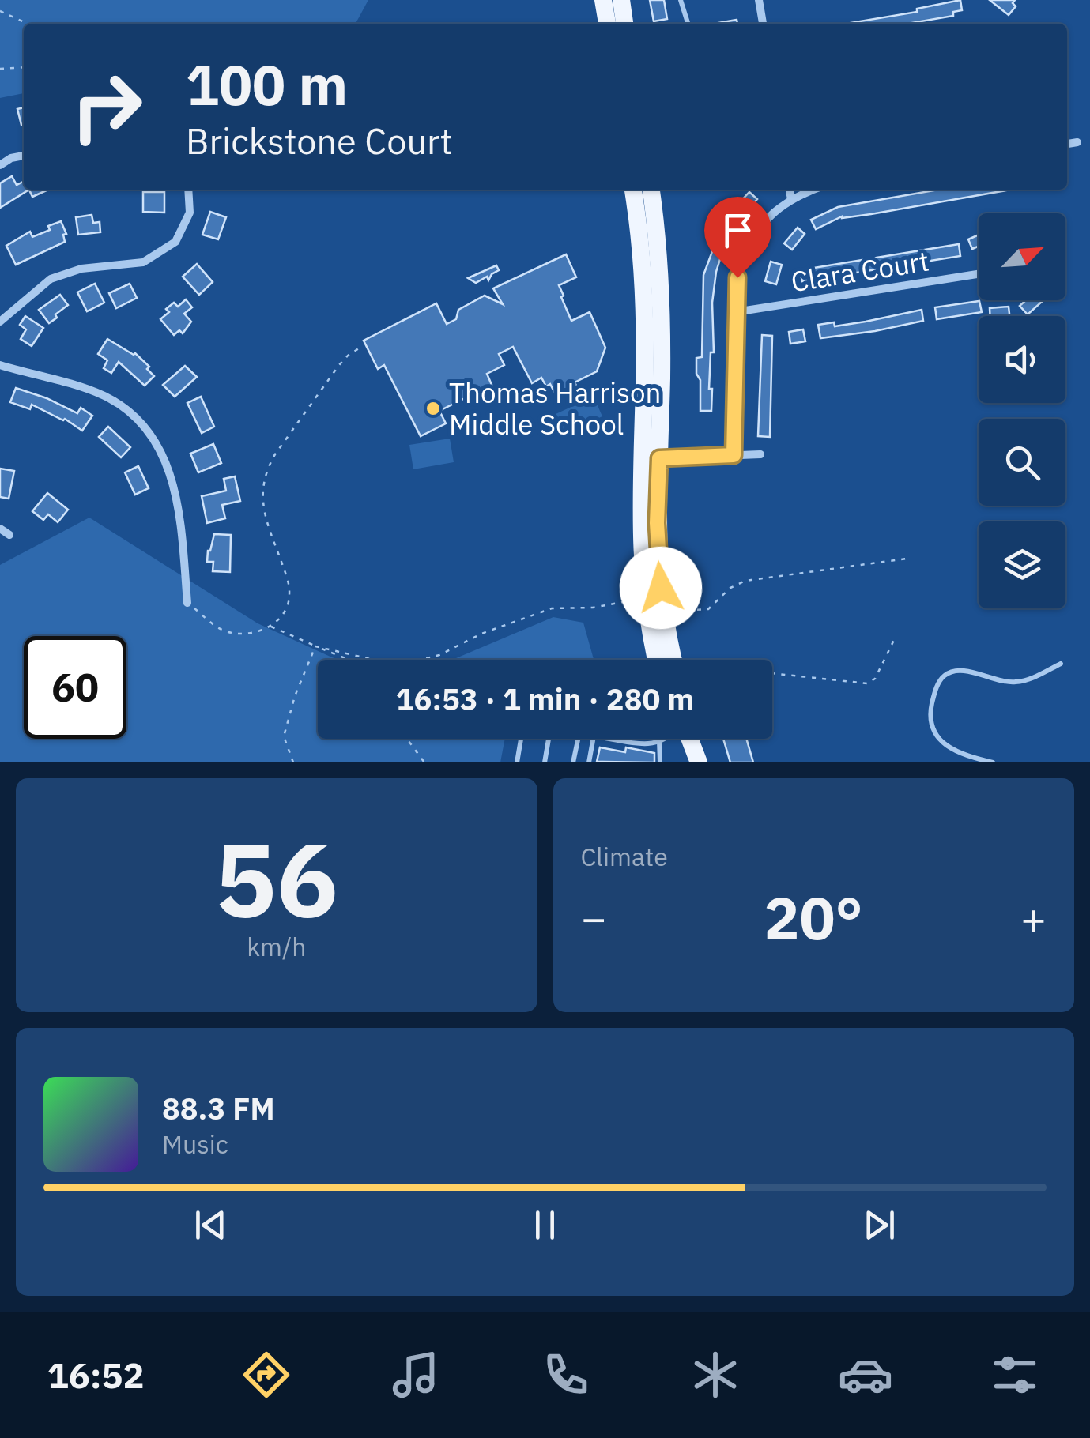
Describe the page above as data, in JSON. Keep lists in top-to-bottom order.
{
  "streets": {
    "street": ["Clara Court"]
  },
  "places": ["Thomas Harrison Middle School"],
  "north": "top right",
  "page": {
    "turn": ["100 m", "Brickstone Court"],
    "limit": "60",
    "trip": "16:53 · 1 min · 280 m",
    "tile": [
      ["56", "km/h"],
      "Climate"
    ],
    "heat": ["−", "20°", "+"],
    "song": ["88.3 FM", "Music"],
    "tabs": "16:52"
  }
}
